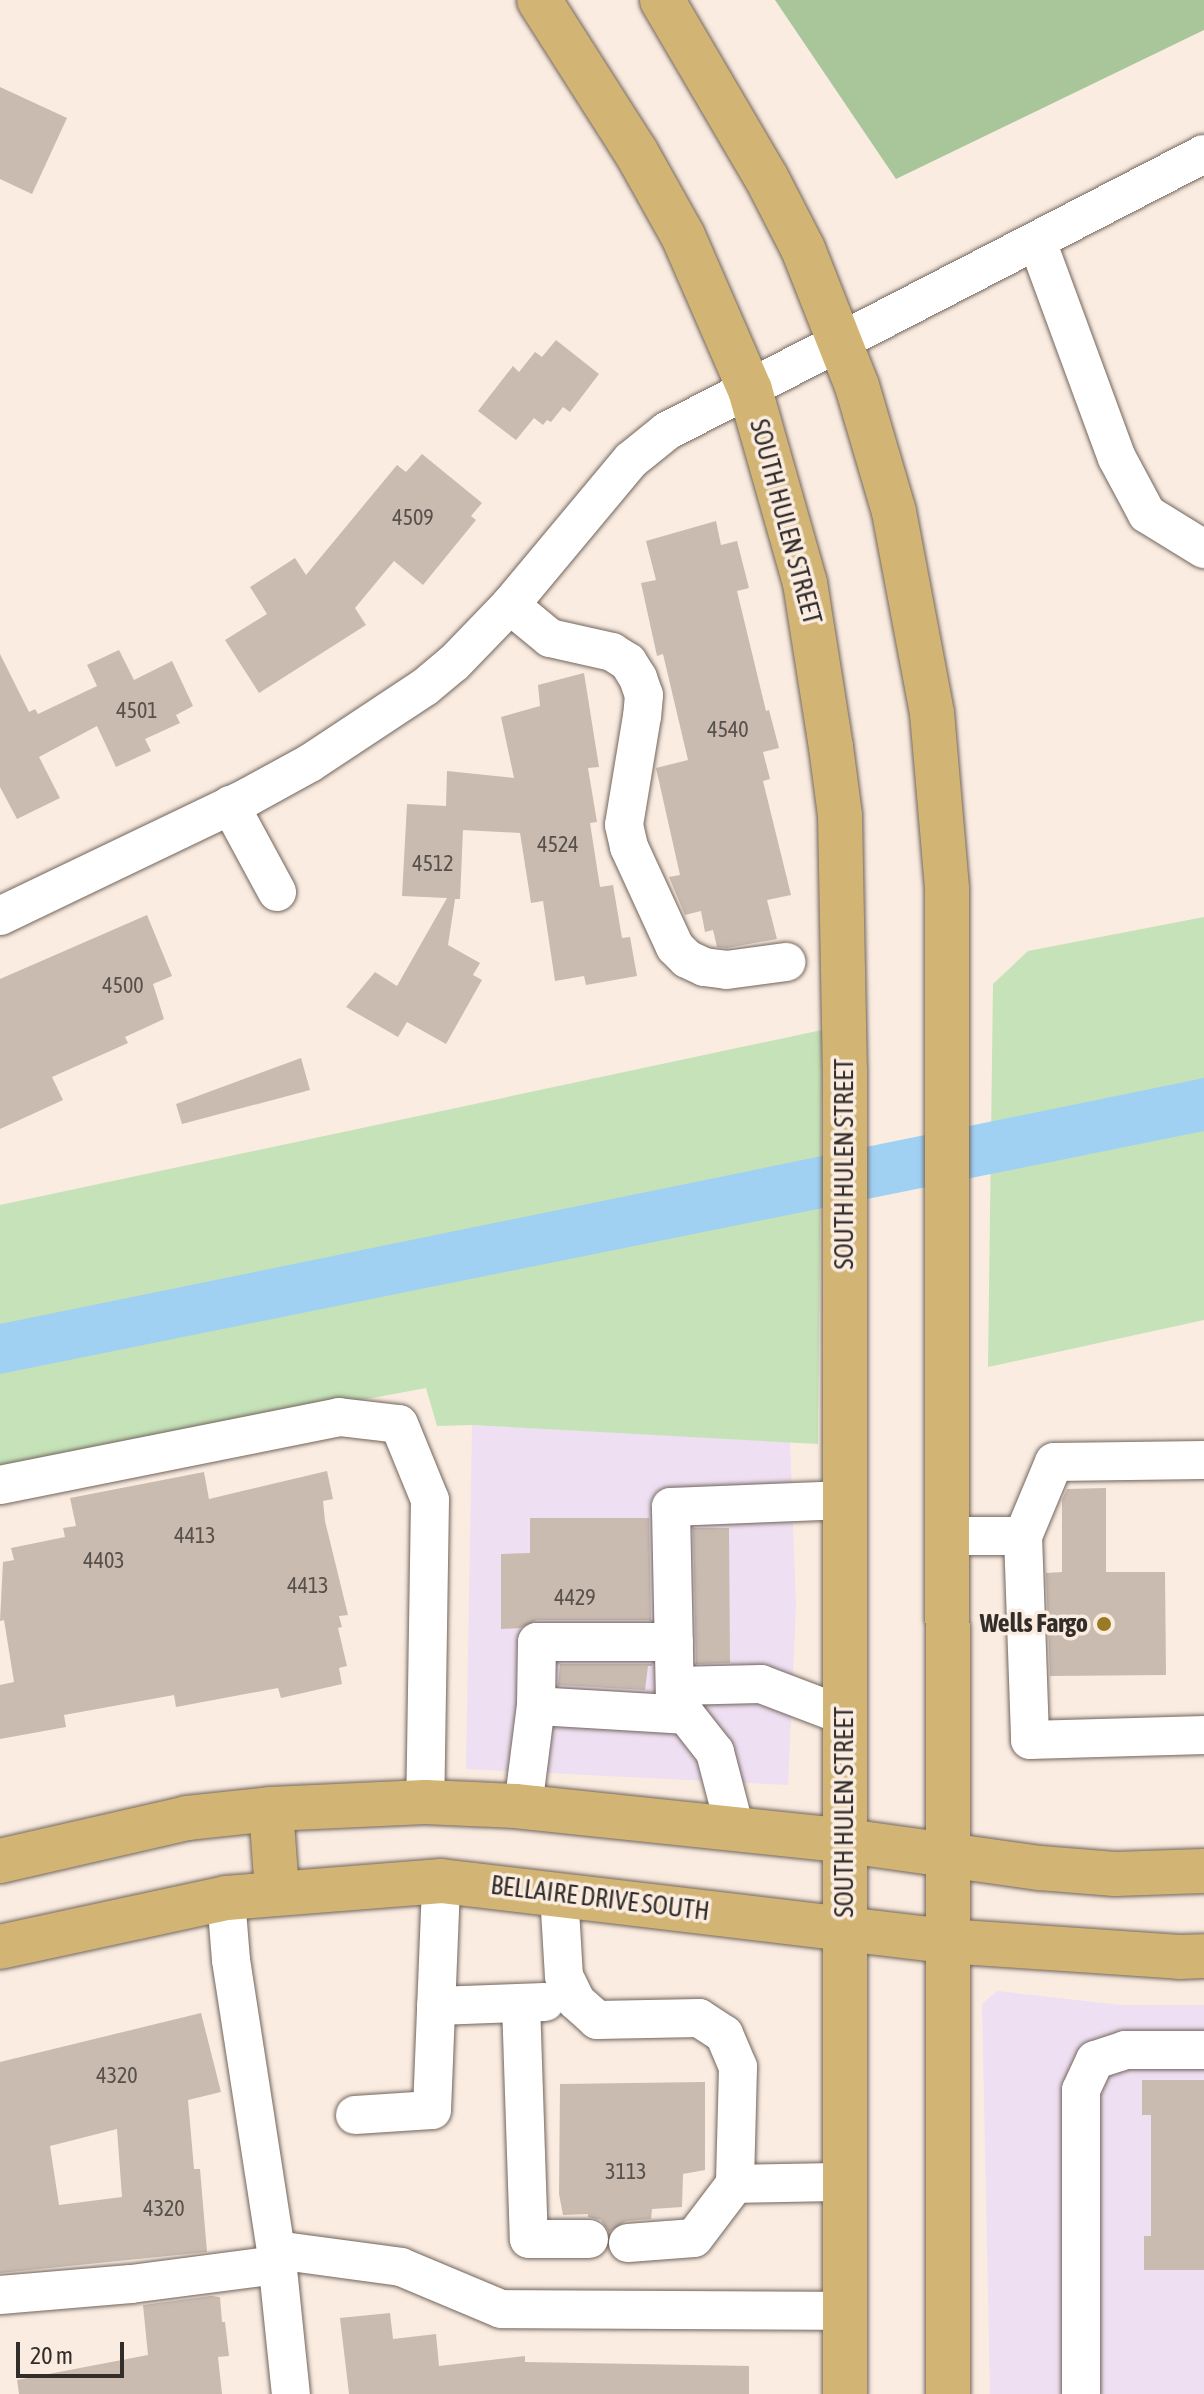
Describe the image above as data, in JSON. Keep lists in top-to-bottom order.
{
  "streets": {
    "main road": ["SOUTH HULEN STREET", "BELLAIRE DRIVE SOUTH"]
  },
  "crossings": [
    ["SOUTH HULEN STREET", "BELLAIRE DRIVE SOUTH"]
  ],
  "places": ["Wells Fargo"],
  "house_numbers": [
    "4509",
    "4501",
    "4540",
    "4524",
    "4512",
    "4500",
    "4413",
    "4403",
    "4413",
    "4429",
    "4320",
    "3113",
    "4320"
  ],
  "scale_bar": "20 m"
}
